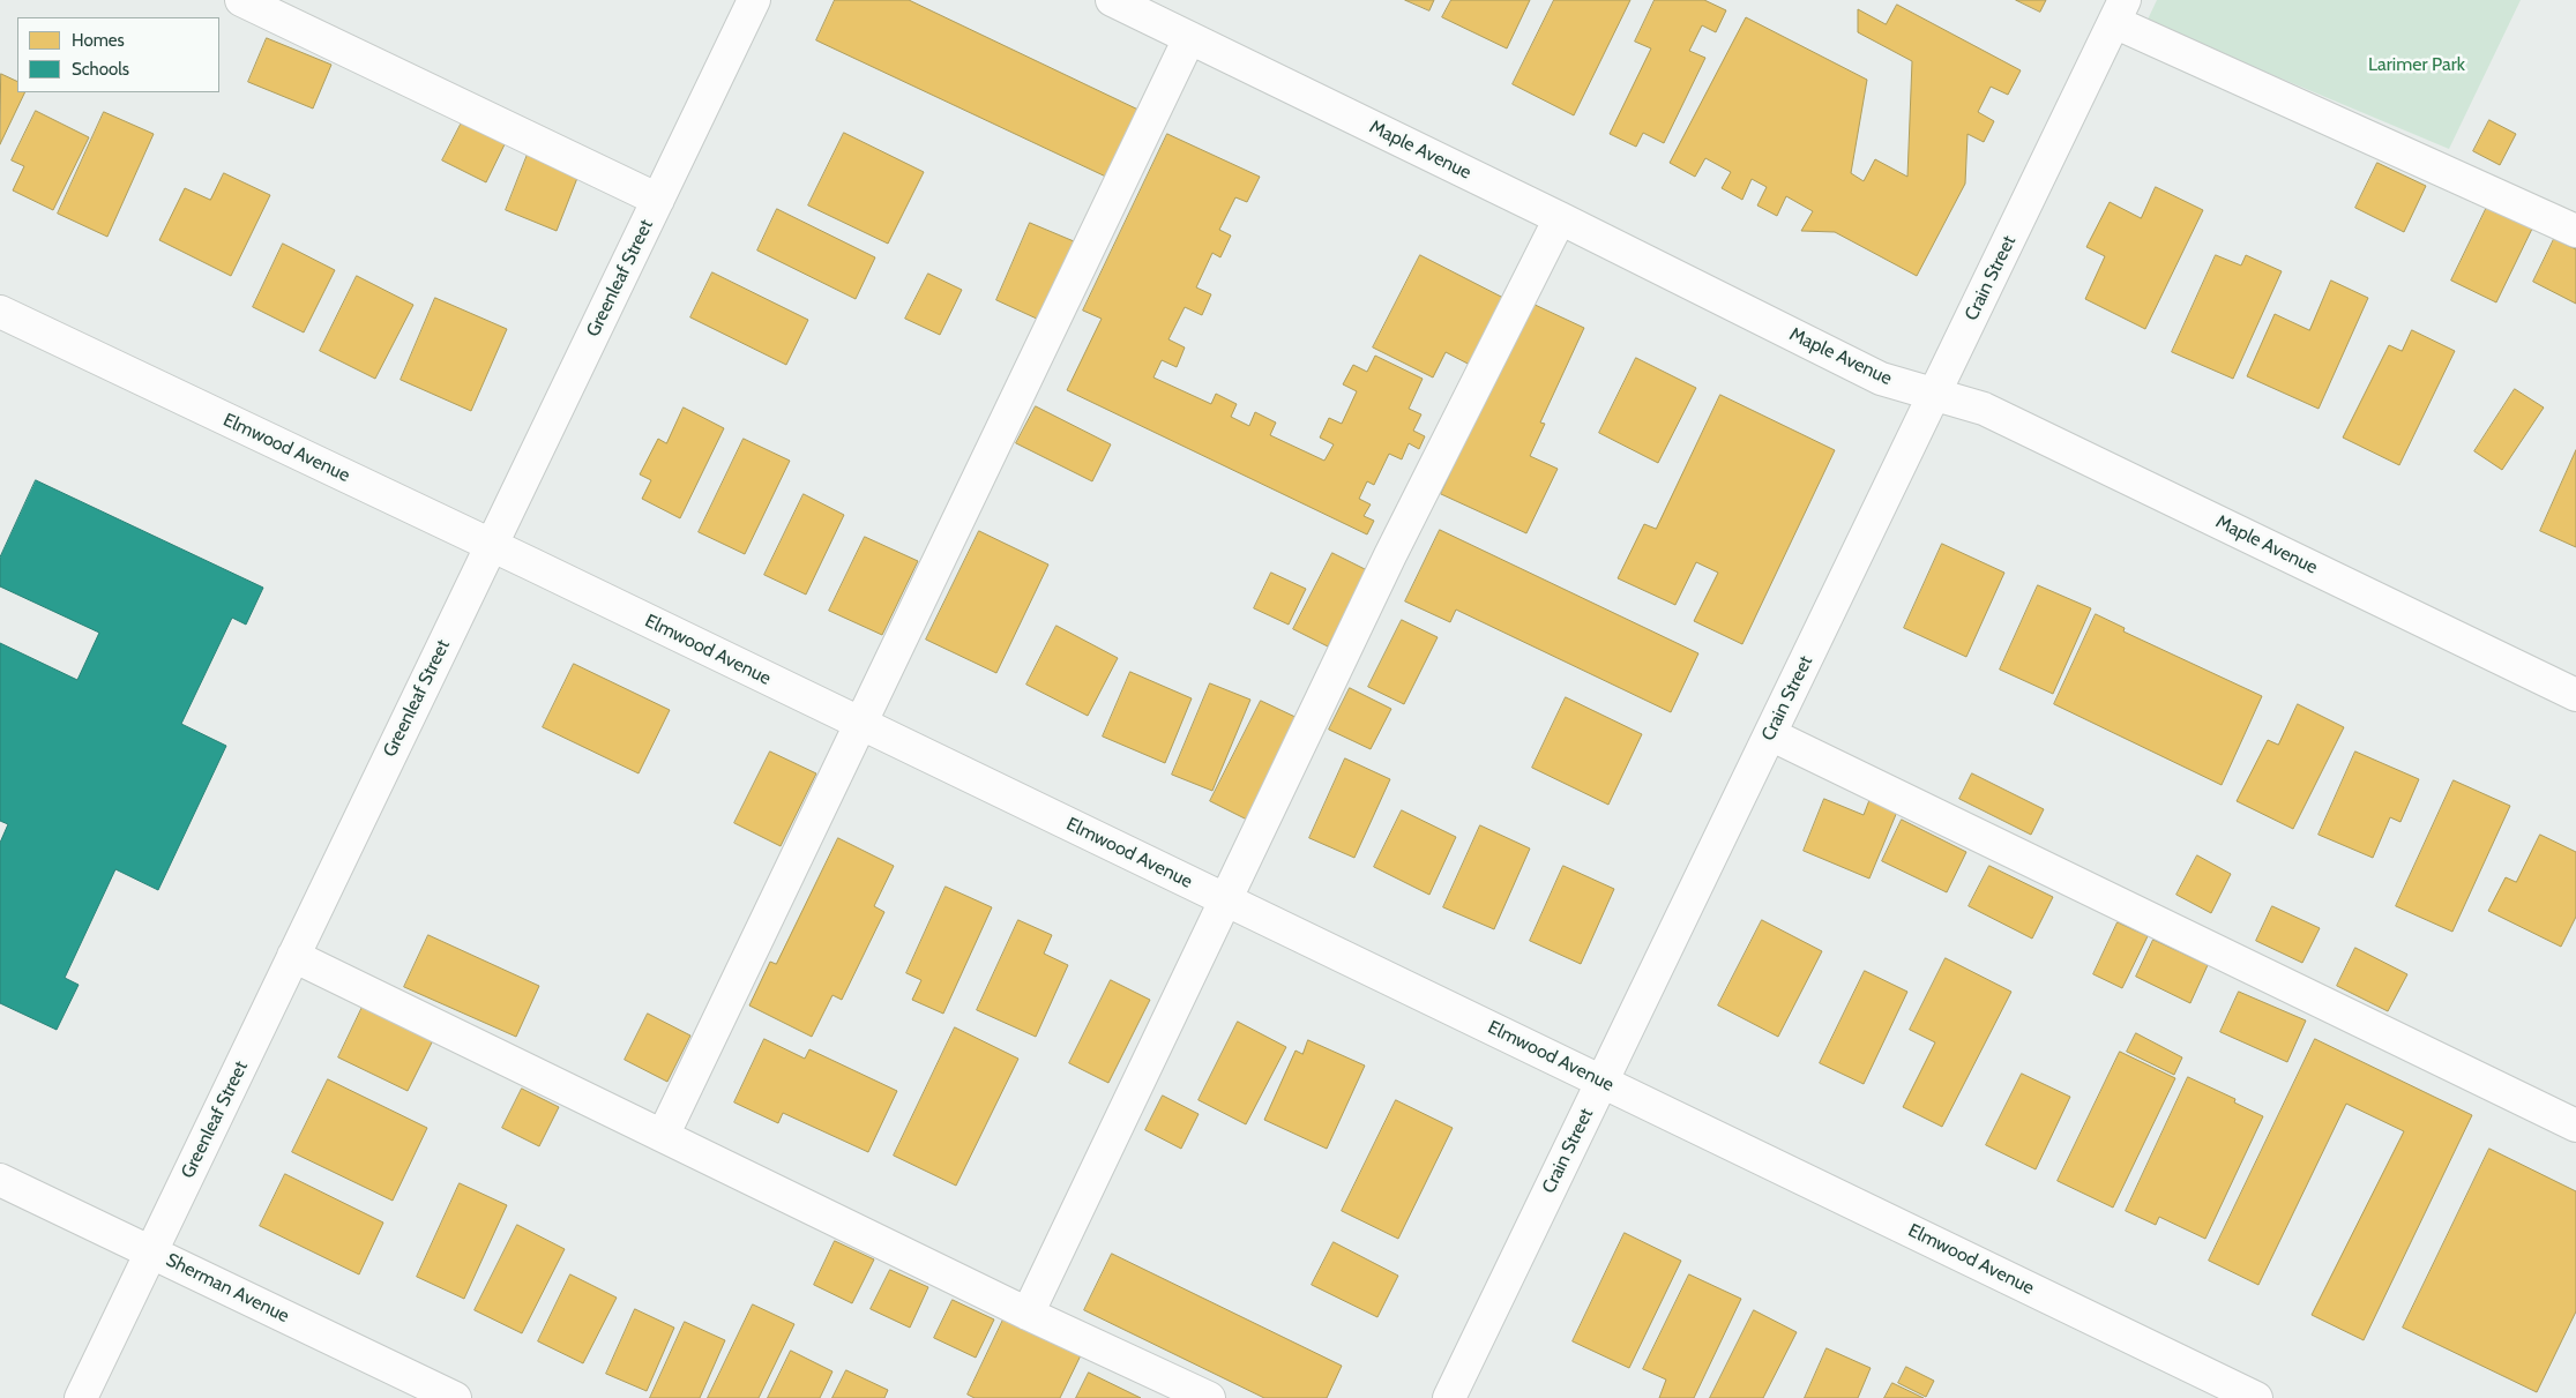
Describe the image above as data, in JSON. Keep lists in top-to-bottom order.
{
  "streets": {
    "street": [
      "Maple Avenue",
      "Greenleaf Street",
      "Crain Street",
      "Elmwood Avenue",
      "Sherman Avenue"
    ]
  },
  "crossings": [
    ["Maple Avenue", "Crain Street"],
    ["Greenleaf Street", "Elmwood Avenue"],
    ["Greenleaf Street", "Sherman Avenue"],
    ["Crain Street", "Elmwood Avenue"]
  ],
  "parks": ["Larimer Park"],
  "legend": ["Homes", "Schools"]
}
